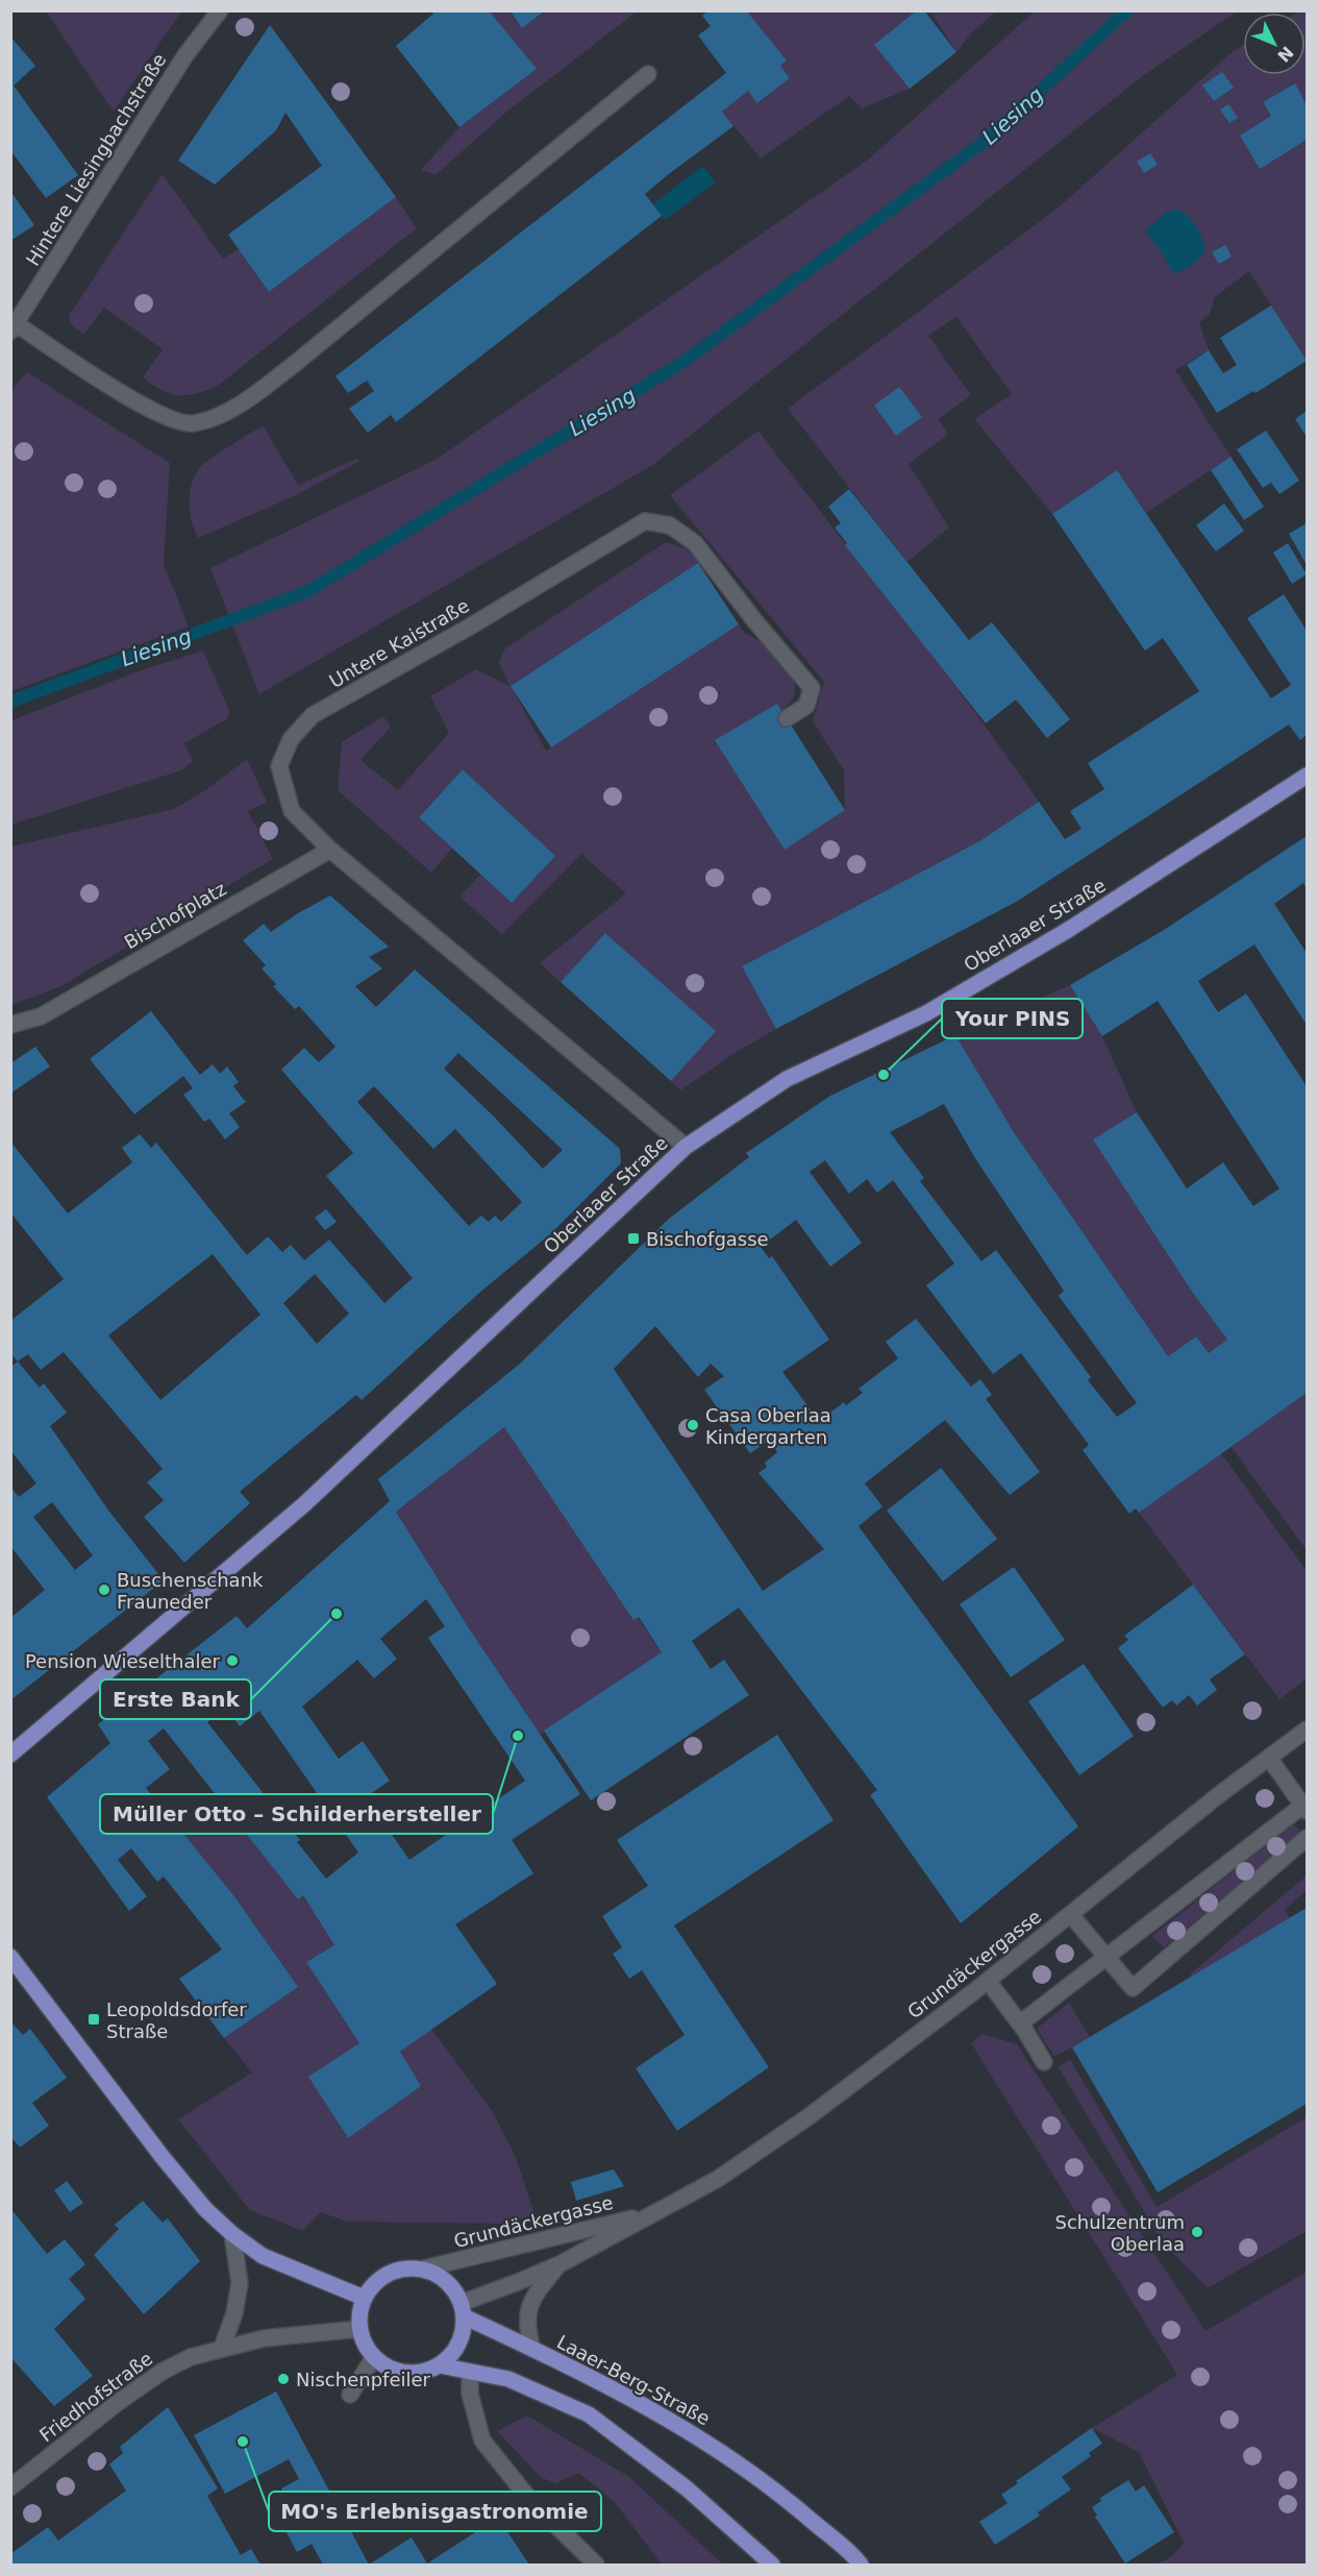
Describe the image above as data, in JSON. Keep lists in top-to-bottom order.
{
  "streets": {
    "main road": ["Oberlaaer Straße", "Laaer-Berg-Straße"],
    "street": [
      "Hintere Liesingbachstraße",
      "Untere Kaistraße",
      "Bischofplatz",
      "Grundäckergasse",
      "Friedhofstraße"
    ]
  },
  "crossings": [
    ["Untere Kaistraße", "Bischofplatz"],
    ["Grundäckergasse", "Laaer-Berg-Straße"],
    ["Grundäckergasse", "Friedhofstraße"],
    ["Laaer-Berg-Straße", "Friedhofstraße"]
  ],
  "water": ["Liesing"],
  "places": {
    "other": [
      "Your PINS",
      "Casa Oberlaa Kindergarten",
      "Buschenschank Frauneder",
      "Erste Bank",
      "Pension Wieselthaler",
      "Müller Otto – Schilderhersteller",
      "Schulzentrum Oberlaa",
      "Nischenpfeiler",
      "MO's Erlebnisgastronomie"
    ],
    "transit": ["Bischofgasse", "Leopoldsdorfer Straße"]
  },
  "north": "bottom right"
}
